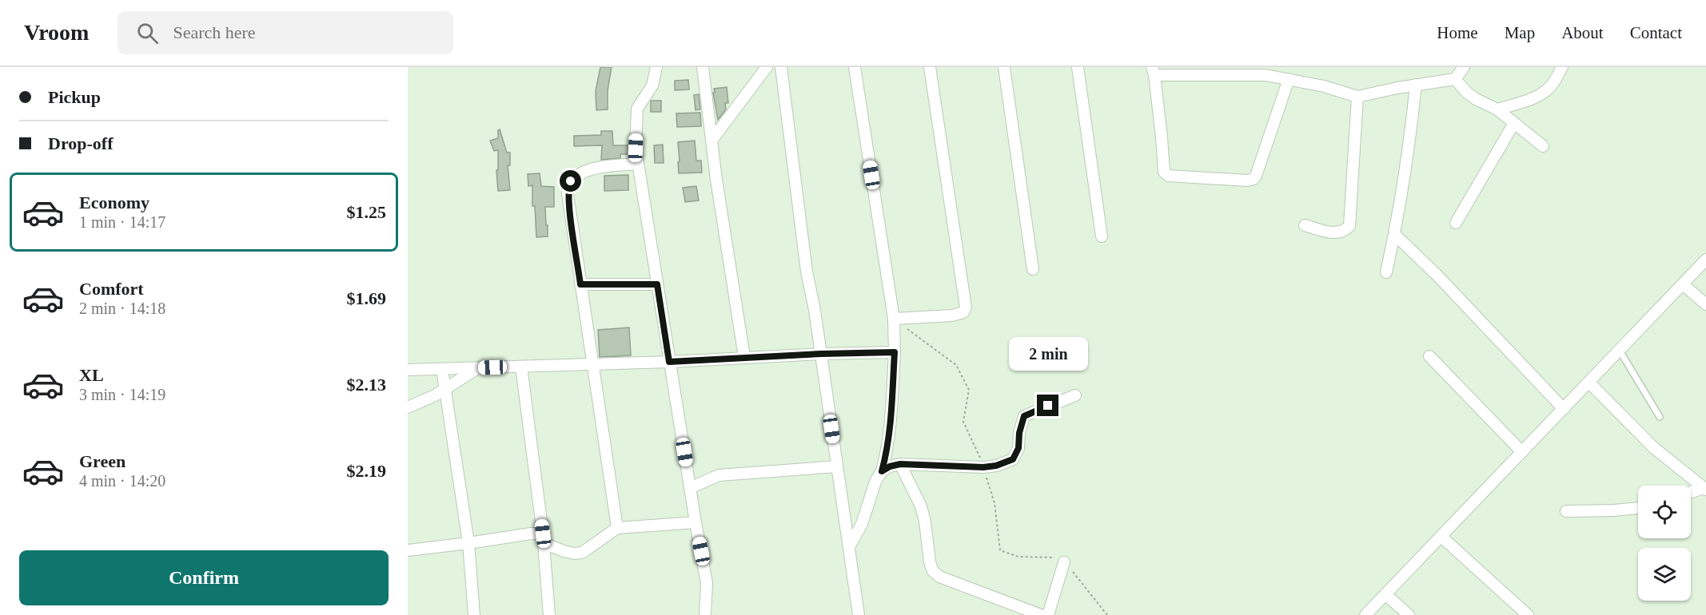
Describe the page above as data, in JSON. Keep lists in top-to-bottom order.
{
  "page": {
    "header": "Vroom",
    "search": "Search here",
    "nav": [
      "Home",
      "Map",
      "About",
      "Contact"
    ],
    "banner": ["Pickup", "Drop-off"],
    "list": [
      {
        "name": "Economy",
        "note": "1 min · 14:17",
        "value": "$1.25"
      },
      {
        "name": "Comfort",
        "note": "2 min · 14:18",
        "value": "$1.69"
      },
      {
        "name": "XL",
        "note": "3 min · 14:19",
        "value": "$2.13"
      },
      {
        "name": "Green",
        "note": "4 min · 14:20",
        "value": "$2.19"
      }
    ],
    "bubble": "2 min",
    "buttons": "Confirm"
  }
}
